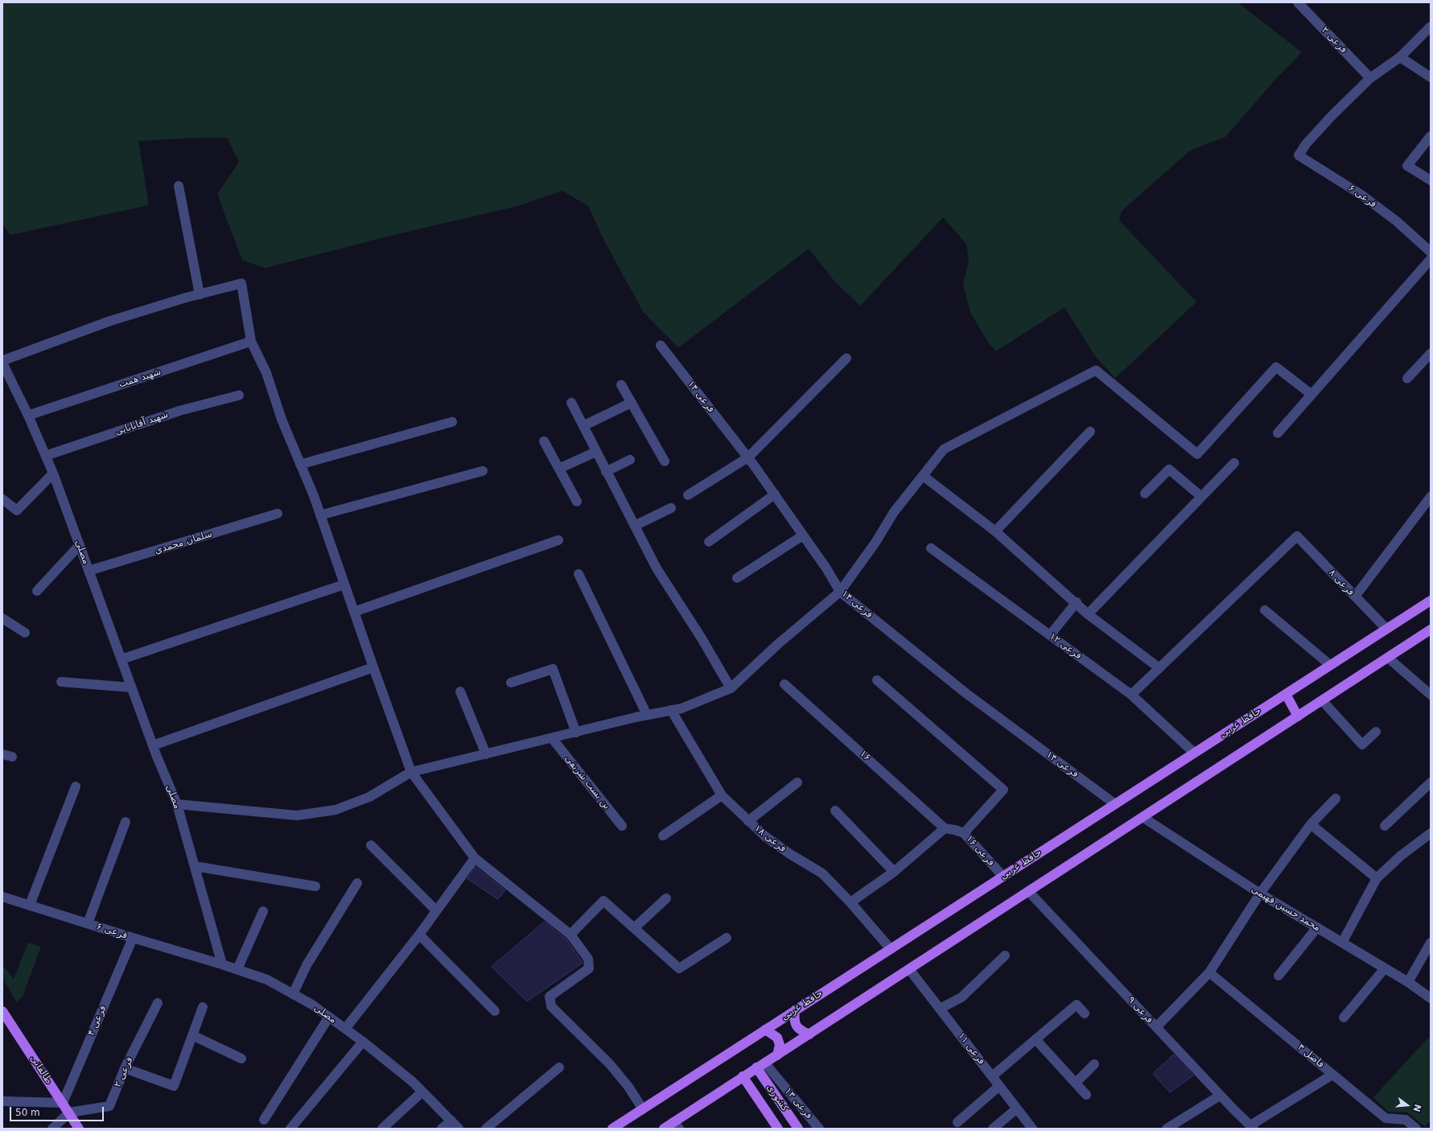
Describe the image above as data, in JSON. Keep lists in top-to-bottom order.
{
  "streets": {
    "main road": ["حافظ غربی", "طالقانی", "کشوری"],
    "street": [
      "فرعی ۲",
      "فرعی ۶",
      "شهید همت",
      "فرعی ۱۴",
      "شهید آقابابایی",
      "سلمان محمدی",
      "مصلی",
      "فرعی ۸",
      "فرعی ۱۲",
      "۱۶",
      "بن بست شریفی",
      "فرعی ۱۸",
      "فرعی ۱۶",
      "محمد حسین فهیمی",
      "فرعی ۹",
      "فرعی ۴",
      "فرعی ۱۱",
      "فاضل ۳",
      "فرعی ۱۳"
    ]
  },
  "crossings": [
    ["فرعی ۲", "فرعی ۶"],
    ["فرعی ۲", "طالقانی"],
    ["فرعی ۶", "مصلی"],
    ["فرعی ۶", "فرعی ۴"],
    ["شهید همت", "مصلی"],
    ["فرعی ۱۴", "حافظ غربی"],
    ["شهید آقابابایی", "مصلی"],
    ["سلمان محمدی", "مصلی"],
    ["فرعی ۸", "حافظ غربی"],
    ["فرعی ۱۲", "حافظ غربی"],
    ["حافظ غربی", "فرعی ۱۸"],
    ["حافظ غربی", "فرعی ۱۶"],
    ["فرعی ۴", "طالقانی"],
    ["کشوری", "فرعی ۱۳"]
  ],
  "scale_bar": "50 m",
  "north": "right"
}
